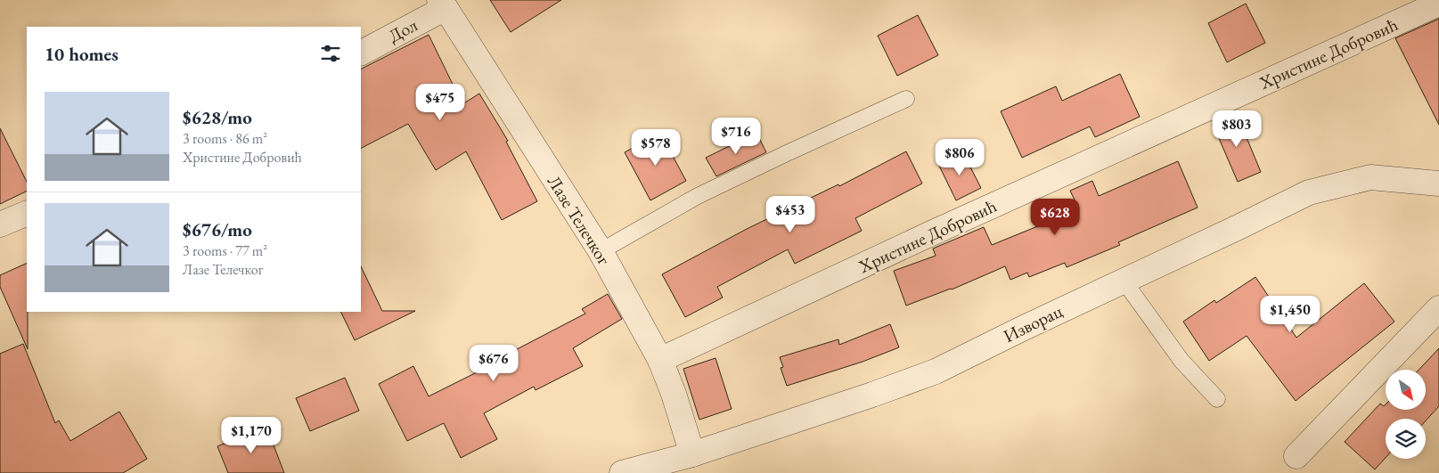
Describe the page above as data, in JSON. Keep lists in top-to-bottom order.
{
  "streets": {
    "street": [
      "Дол",
      "Христине Добровић",
      "Лазе Телечког",
      "Изворац"
    ]
  },
  "crossings": [
    ["Дол", "Лазе Телечког"],
    ["Христине Добровић", "Лазе Телечког"],
    ["Лазе Телечког", "Изворац"]
  ],
  "north": "bottom right",
  "page": {
    "heading": "10 homes",
    "list": [
      {
        "name": "$628/mo",
        "note": "3 rooms · 86 m² · Христине Добровић"
      },
      {
        "name": "$676/mo",
        "note": "3 rooms · 77 m² · Лазе Телечког"
      }
    ],
    "price": [
      "$475",
      "$803",
      "$716",
      "$578",
      "$806",
      "$453",
      "$628",
      "$1,450",
      "$676",
      "$1,170"
    ]
  }
}
